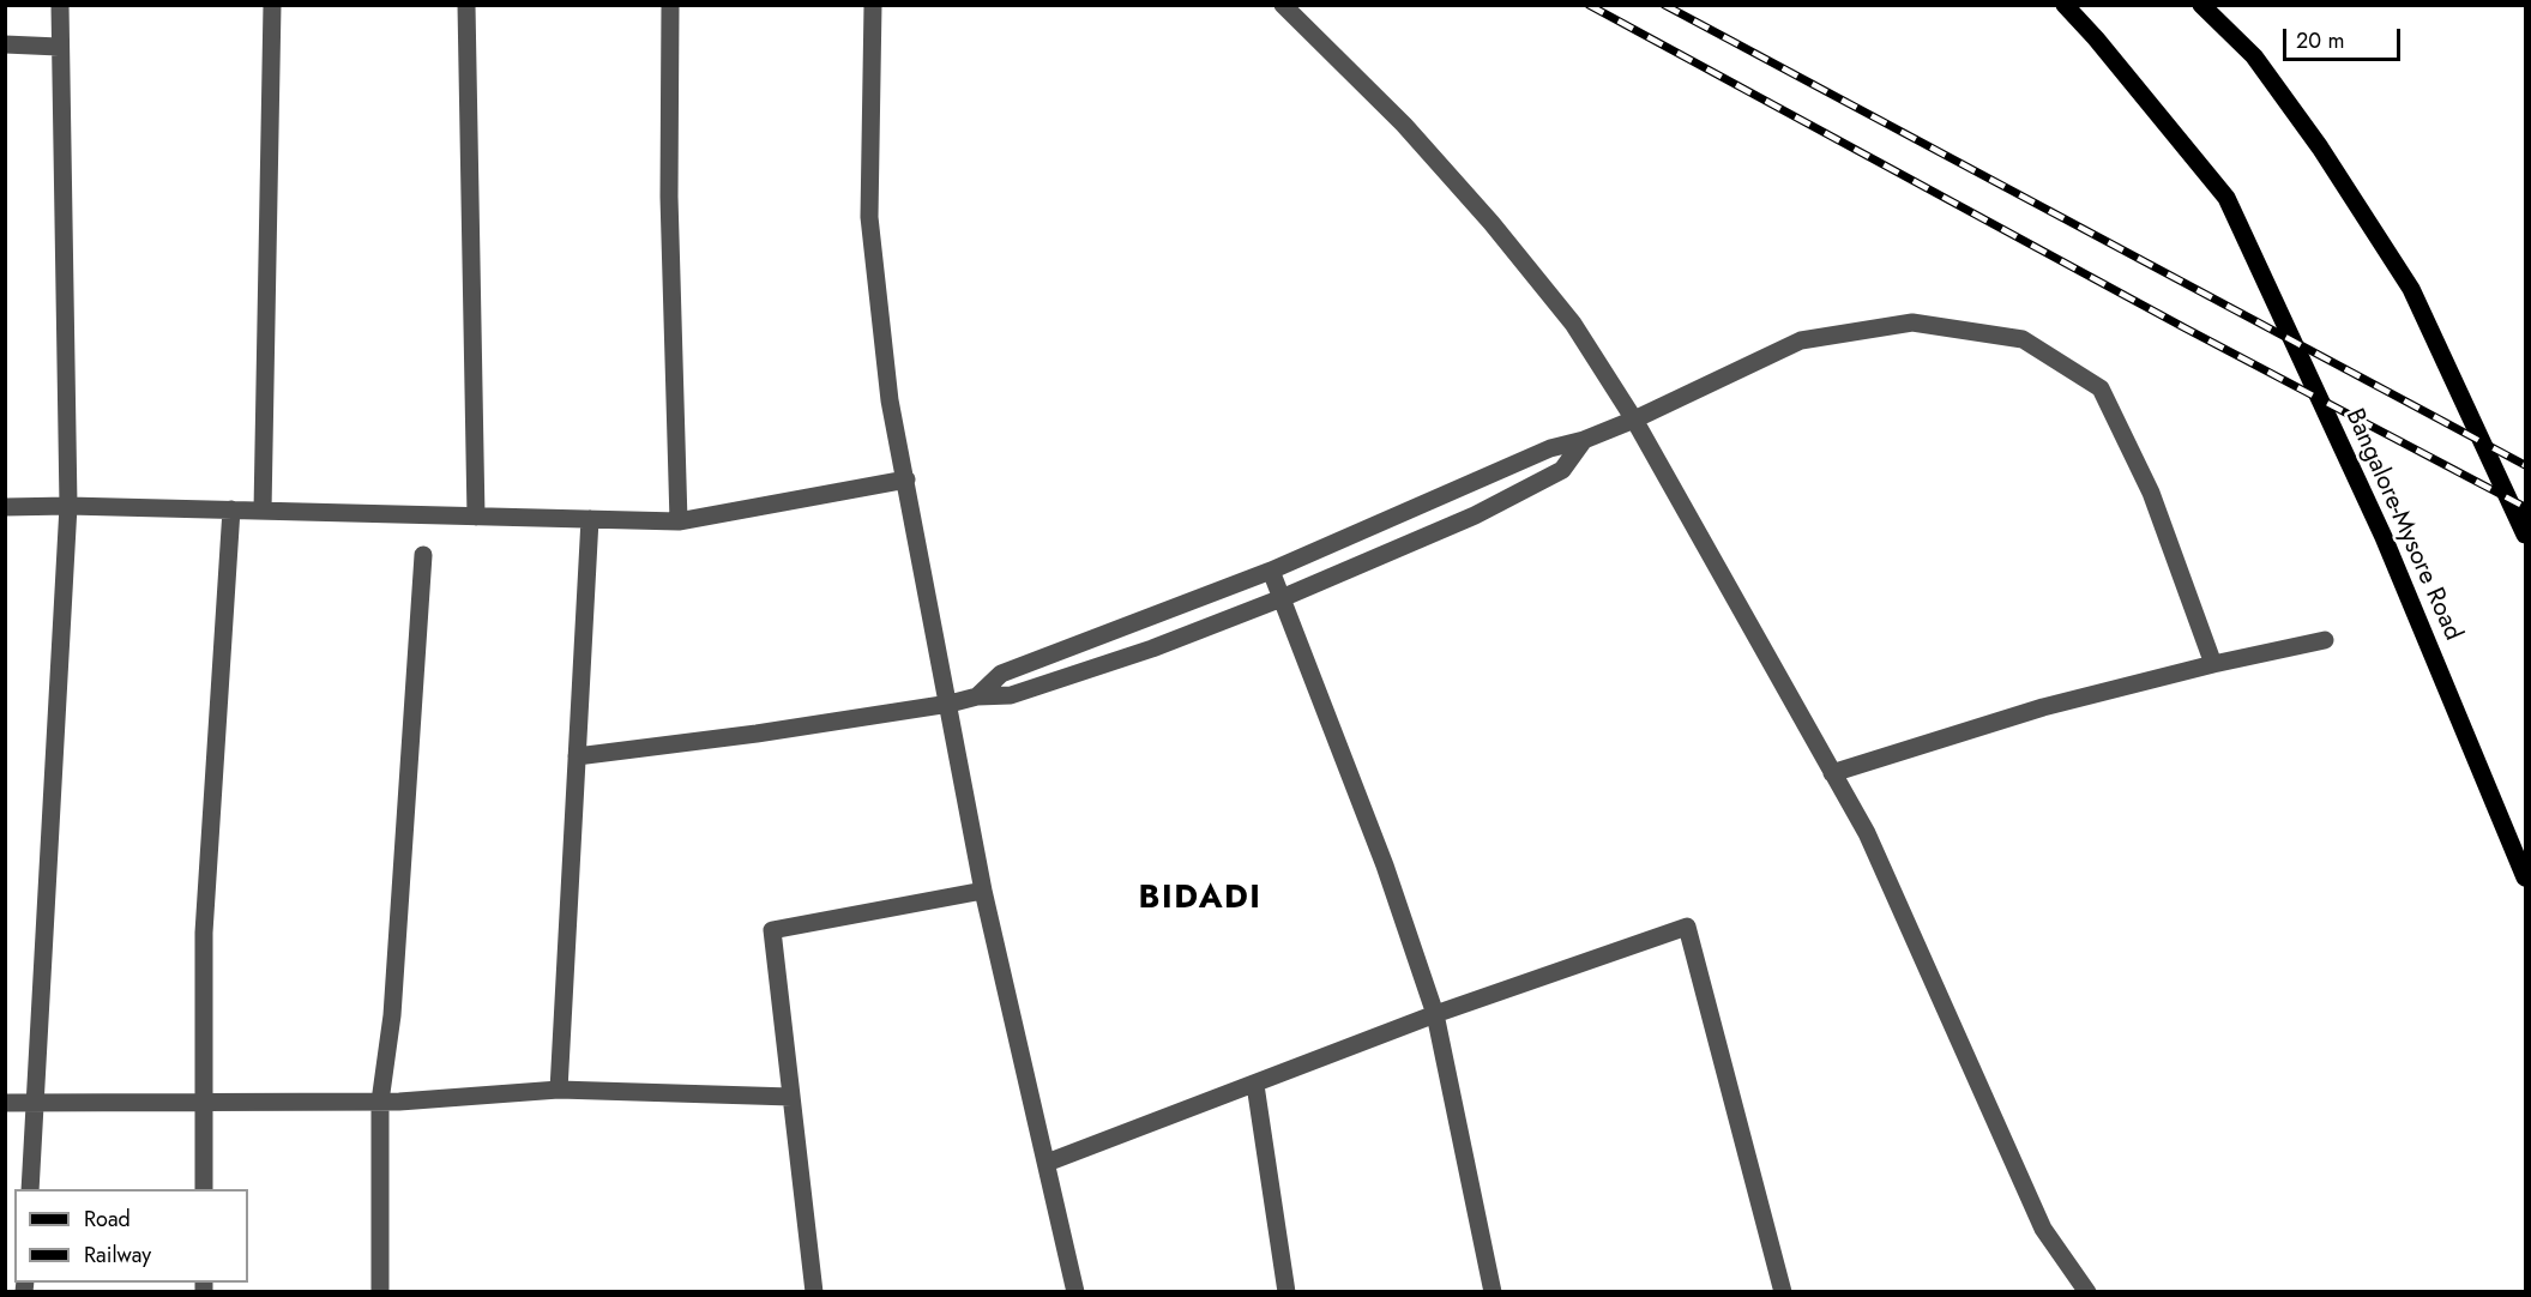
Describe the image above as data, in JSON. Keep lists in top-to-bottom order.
{
  "streets": {
    "main road": ["Bangalore-Mysore Road"]
  },
  "districts": ["BIDADI"],
  "legend": ["Road", "Railway"],
  "scale_bar": "20 m"
}
